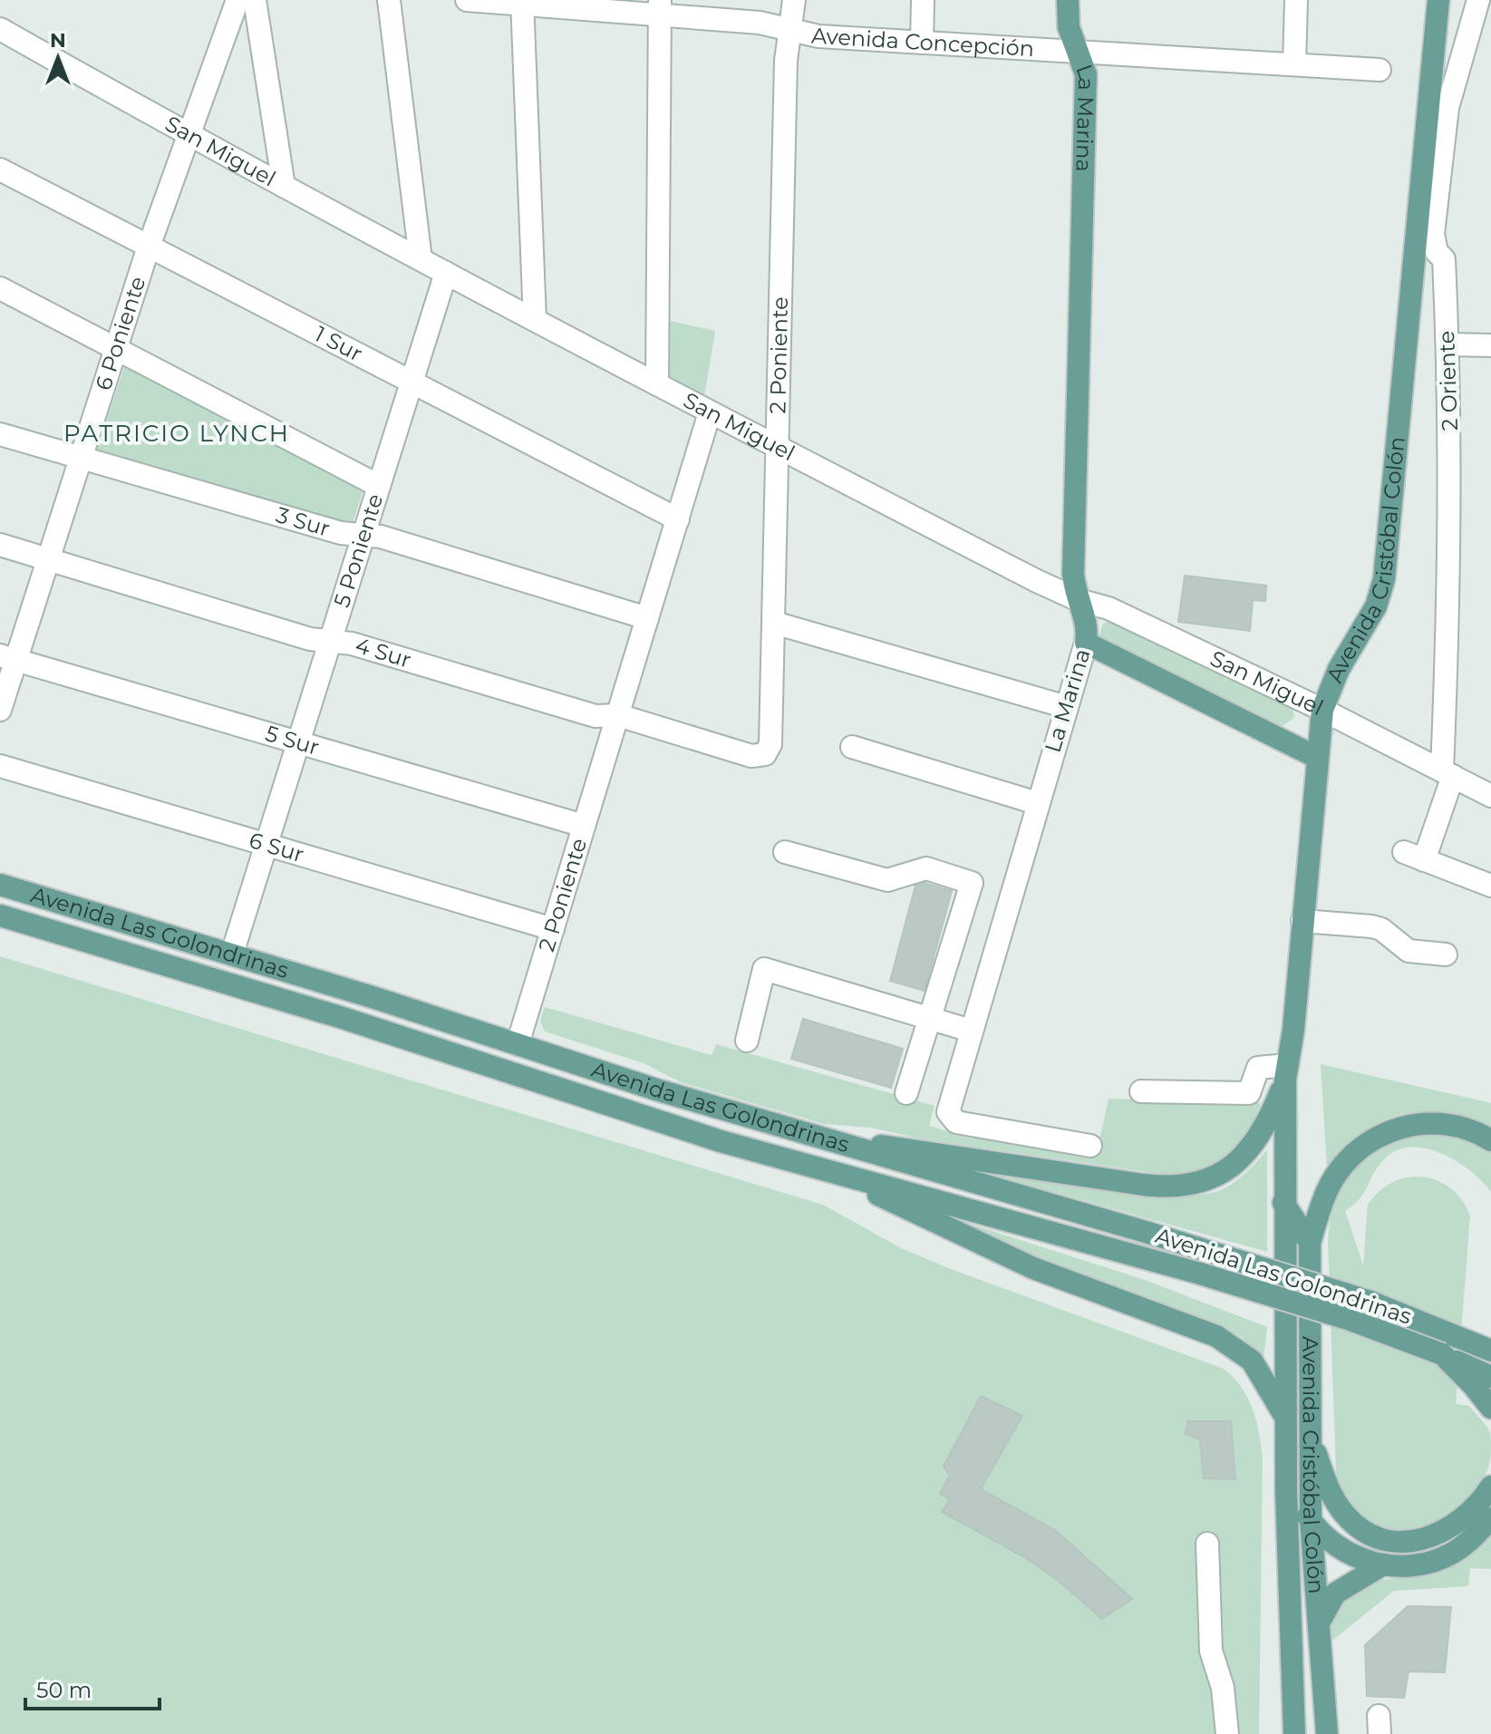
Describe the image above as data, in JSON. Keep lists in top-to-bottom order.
{
  "streets": {
    "main road": [
      "La Marina",
      "San Miguel",
      "Avenida Cristóbal Colón",
      "Avenida Las Golondrinas"
    ],
    "street": [
      "Avenida Concepción",
      "6 Poniente",
      "1 Sur",
      "2 Poniente",
      "2 Oriente",
      "3 Sur",
      "5 Poniente",
      "4 Sur",
      "5 Sur",
      "6 Sur"
    ]
  },
  "crossings": [
    ["Avenida Concepción", "La Marina"],
    ["Avenida Concepción", "2 Poniente"],
    ["La Marina", "San Miguel"],
    ["San Miguel", "6 Poniente"],
    ["San Miguel", "2 Poniente"],
    ["San Miguel", "2 Oriente"],
    ["San Miguel", "5 Poniente"],
    ["San Miguel", "Avenida Cristóbal Colón"],
    ["6 Poniente", "1 Sur"],
    ["6 Poniente", "3 Sur"],
    ["6 Poniente", "4 Sur"],
    ["6 Poniente", "5 Sur"],
    ["1 Sur", "2 Poniente"],
    ["1 Sur", "5 Poniente"],
    ["2 Poniente", "3 Sur"],
    ["2 Poniente", "4 Sur"],
    ["2 Poniente", "5 Sur"],
    ["2 Poniente", "6 Sur"],
    ["2 Poniente", "Avenida Las Golondrinas"],
    ["3 Sur", "5 Poniente"],
    ["5 Poniente", "4 Sur"],
    ["5 Poniente", "5 Sur"],
    ["5 Poniente", "6 Sur"],
    ["5 Poniente", "Avenida Las Golondrinas"]
  ],
  "districts": ["PATRICIO LYNCH"],
  "scale_bar": "50 m",
  "north": "top"
}
